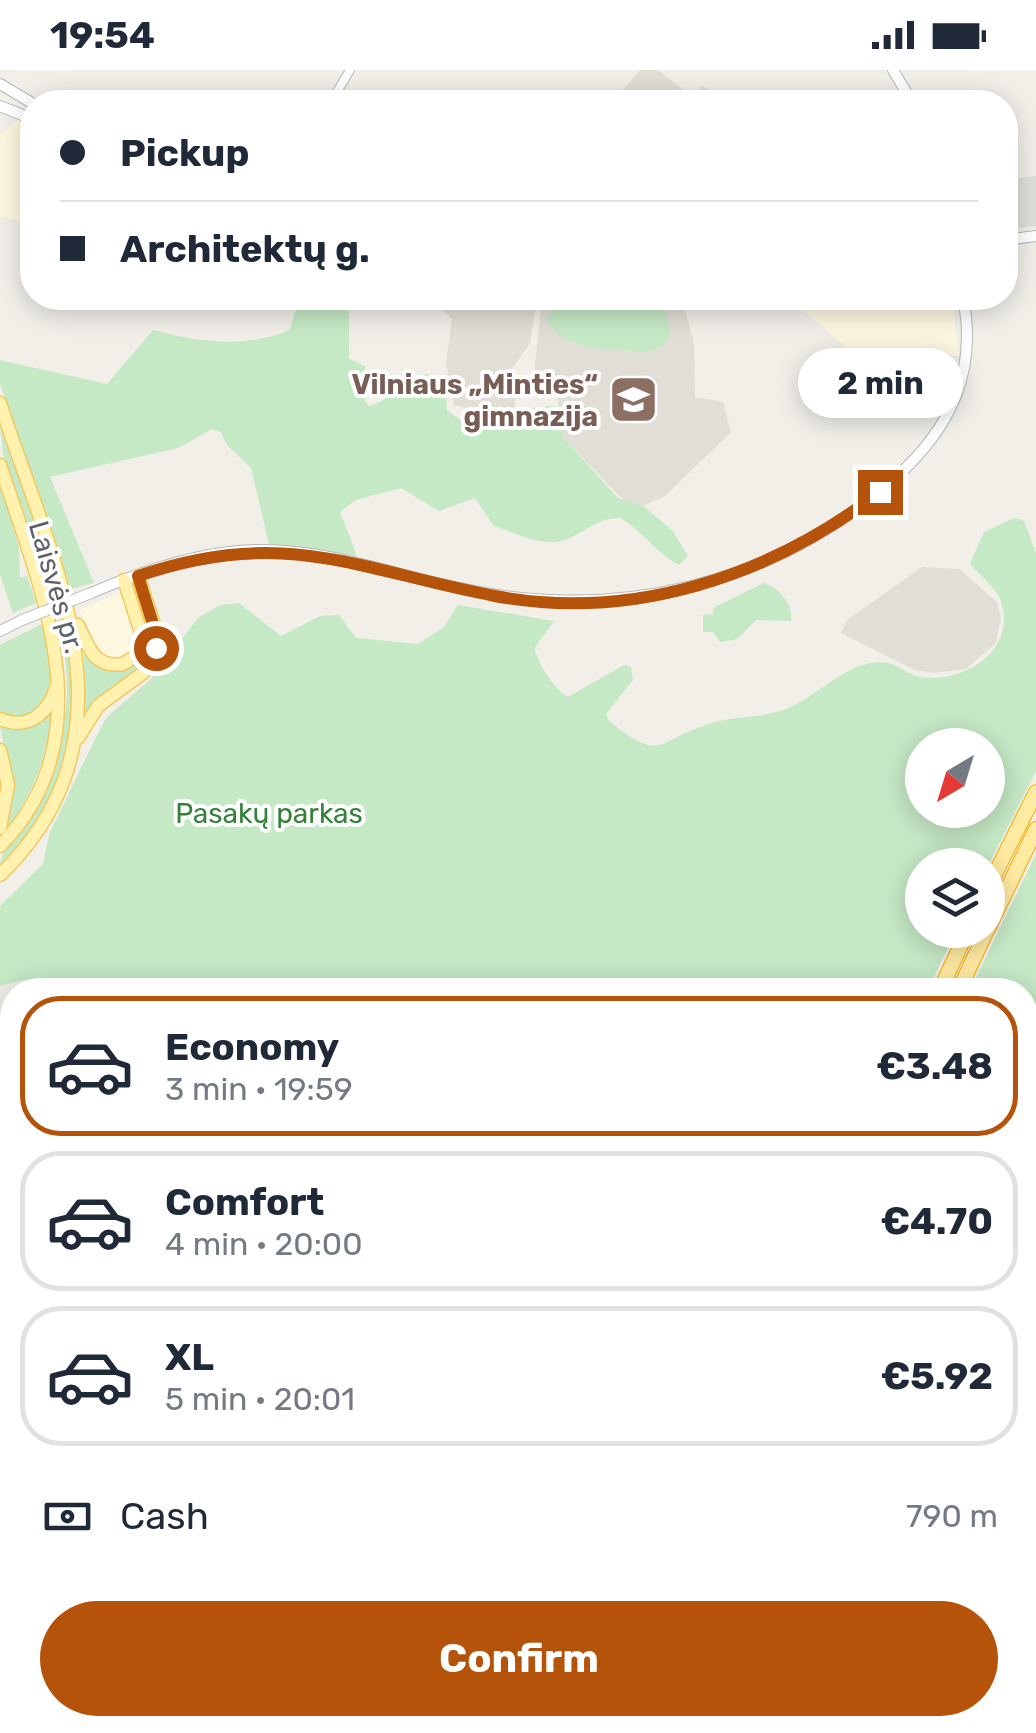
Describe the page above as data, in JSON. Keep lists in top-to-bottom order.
{
  "streets": {
    "main road": ["Laisvės pr."]
  },
  "parks": ["Pasakų parkas"],
  "places": {
    "school or university": ["Vilniaus „Minties“ gimnazija"]
  },
  "north": "bottom left",
  "page": {
    "status": "19:54",
    "banner": ["Pickup", "Architektų g."],
    "bubble": "2 min",
    "list": [
      {
        "name": "Economy",
        "note": "3 min · 19:59",
        "value": "€3.48"
      },
      {
        "name": "Comfort",
        "note": "4 min · 20:00",
        "value": "€4.70"
      },
      {
        "name": "XL",
        "note": "5 min · 20:01",
        "value": "€5.92"
      }
    ],
    "pay": ["Cash", "790 m"],
    "buttons": "Confirm"
  }
}
